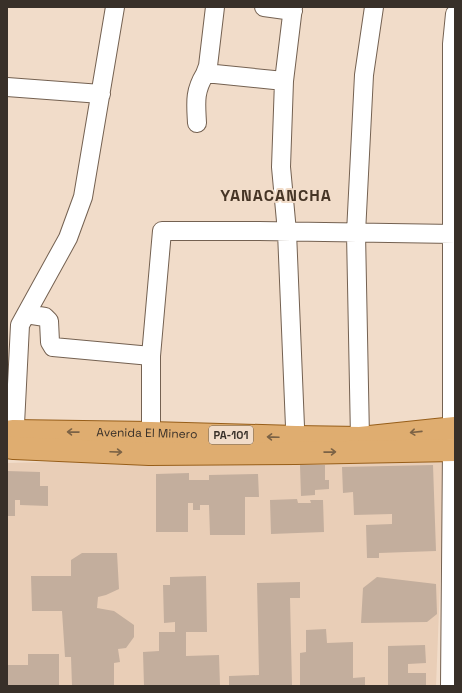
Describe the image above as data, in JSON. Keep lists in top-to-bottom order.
{
  "streets": {
    "main road": ["Avenida El Minero", "PA-101"]
  },
  "districts": ["YANACANCHA"]
}
